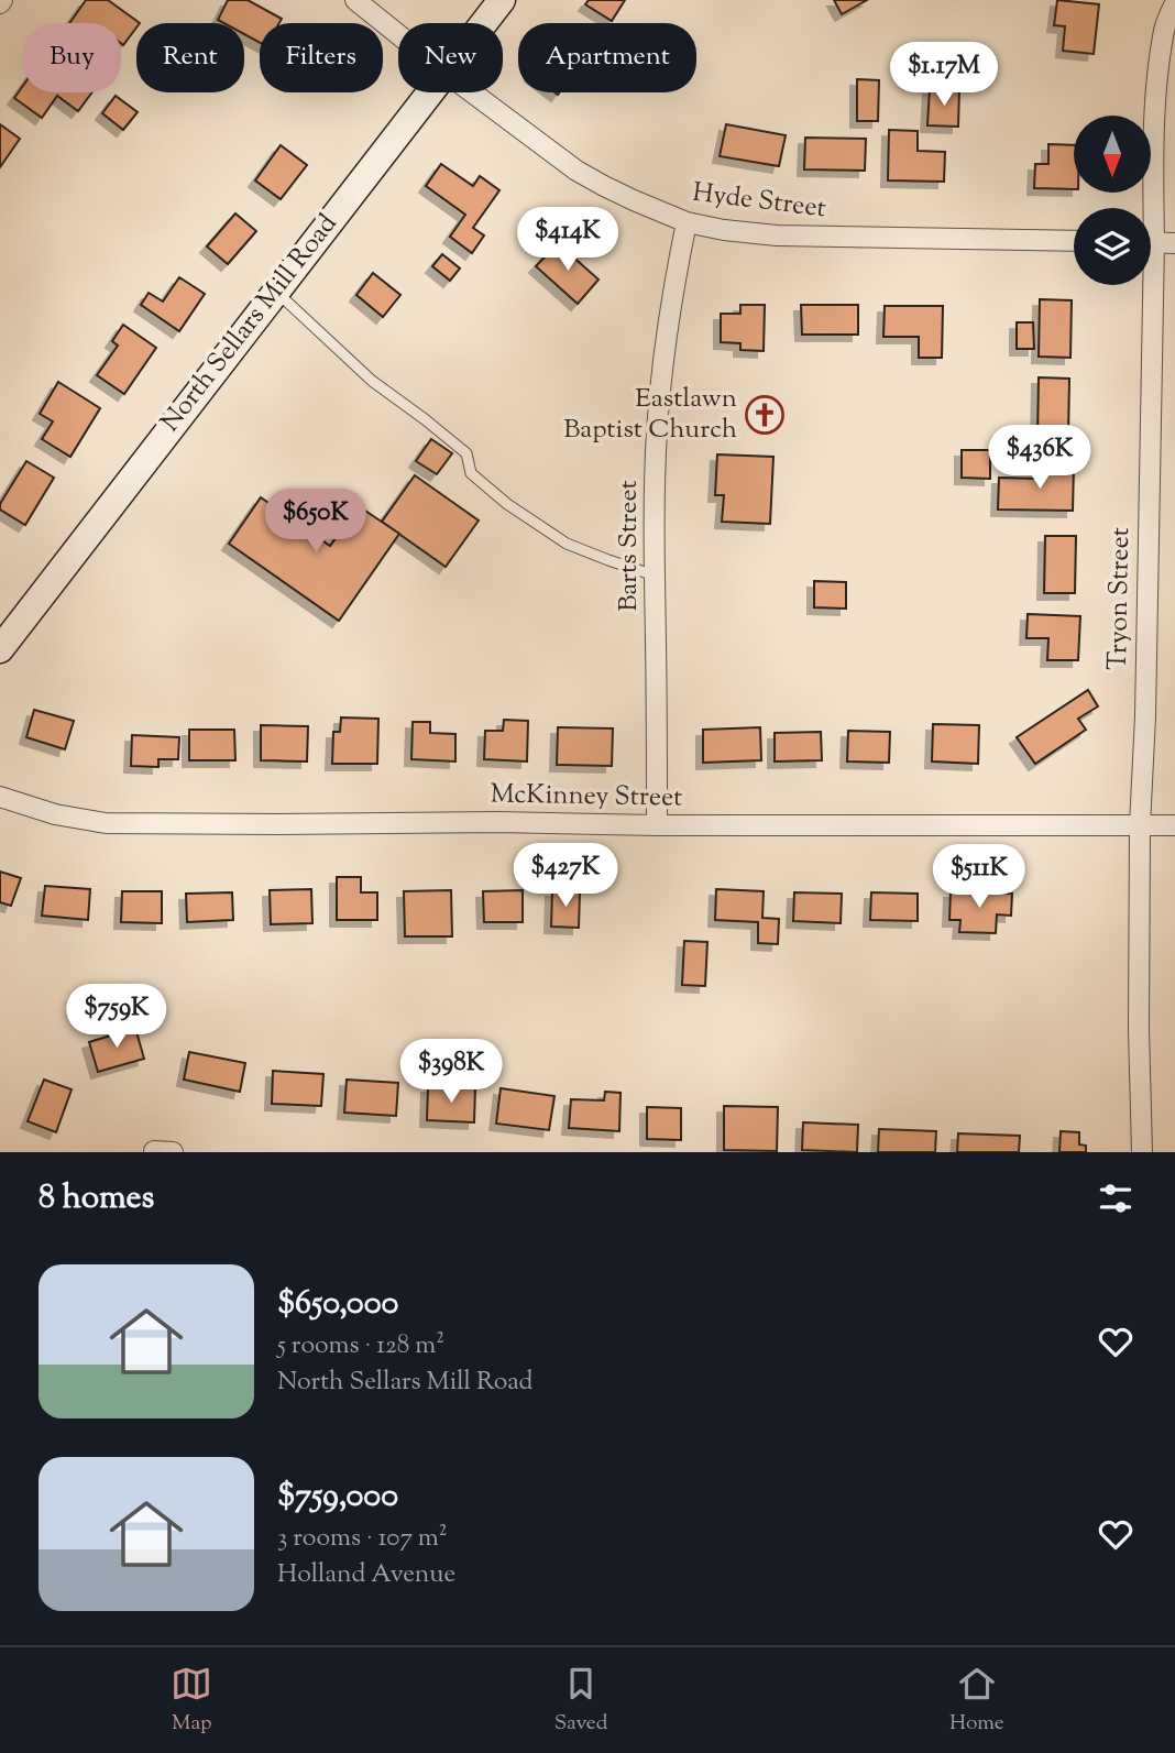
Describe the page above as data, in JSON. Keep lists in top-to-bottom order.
{
  "streets": {
    "street": [
      "Hyde Street",
      "North Sellars Mill Road",
      "Barts Street",
      "Tryon Street",
      "McKinney Street"
    ]
  },
  "crossings": [
    ["Hyde Street", "Barts Street"],
    ["Barts Street", "McKinney Street"],
    ["Tryon Street", "McKinney Street"]
  ],
  "places": {
    "church": ["Eastlawn Baptist Church"]
  },
  "north": "bottom",
  "page": {
    "chip": [
      "Buy",
      "Rent",
      "Filters",
      "New",
      "Apartment"
    ],
    "price": [
      "$1.17M",
      "$414K",
      "$436K",
      "$650K",
      "$427K",
      "$511K",
      "$759K",
      "$398K"
    ],
    "heading": "8 homes",
    "list": [
      {
        "name": "$650,000",
        "note": "5 rooms · 128 m² · North Sellars Mill Road"
      },
      {
        "name": "$759,000",
        "note": "3 rooms · 107 m² · Holland Avenue"
      }
    ],
    "tabs": ["Map", "Saved", "Home"]
  }
}
